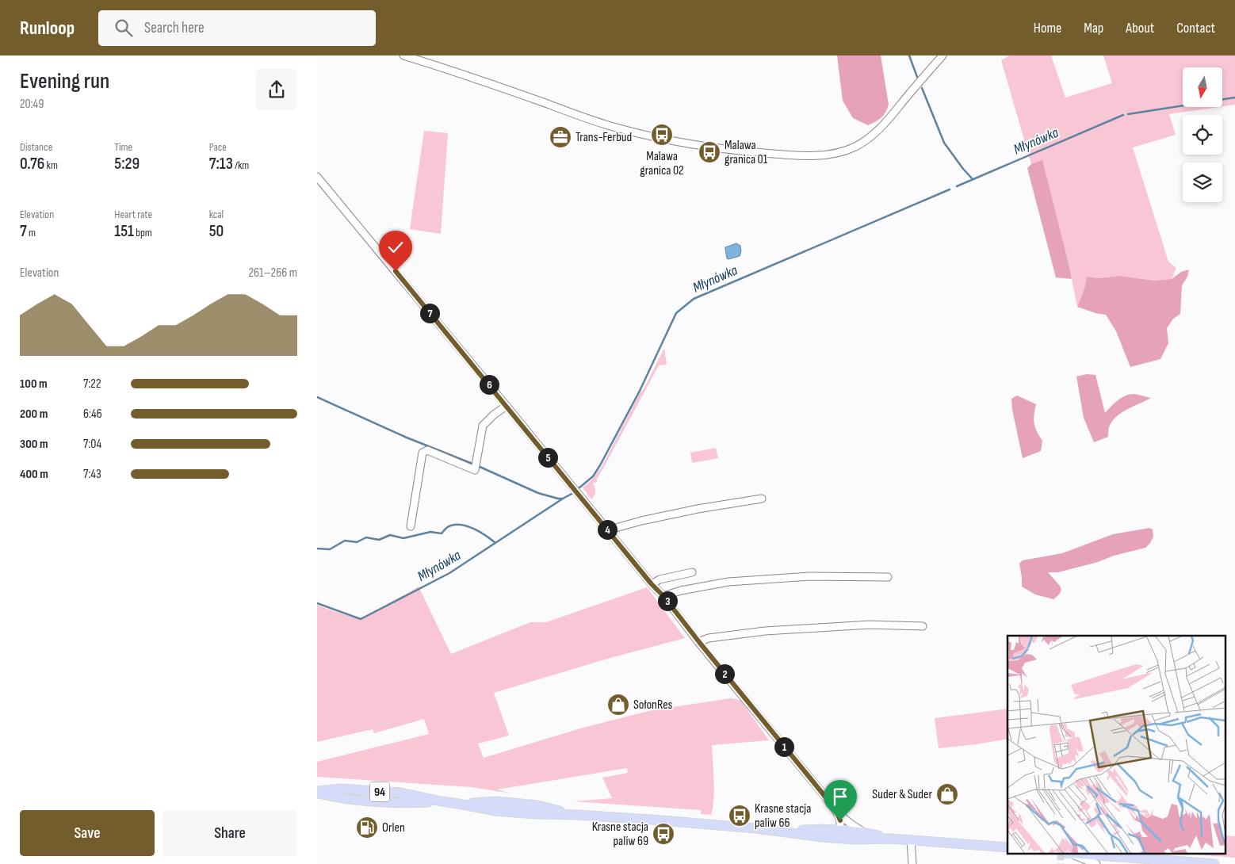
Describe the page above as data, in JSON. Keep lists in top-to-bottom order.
{
  "streets": {
    "main road": ["94"]
  },
  "water": ["Młynówka"],
  "places": {
    "bus stop": [
      "Malawa granica 02",
      "Malawa granica 01",
      "Krasne stacja paliw 66",
      "Krasne stacja paliw 69"
    ],
    "office": ["Trans-Ferbud"],
    "shop": ["SołonRes", "Suder & Suder"],
    "fuel station": ["Orlen"]
  },
  "north": "bottom",
  "page": {
    "header": "Runloop",
    "search": "Search here",
    "nav": [
      "Home",
      "Map",
      "About",
      "Contact"
    ],
    "heading": ["Evening run", "20:49"],
    "stats": [
      ["Distance", "0.76 km"],
      ["Time", "5:29"],
      ["Pace", "7:13 /km"],
      ["Elevation", "7 m"],
      ["Heart rate", "151 bpm"],
      ["kcal", "50"]
    ],
    "chart": ["Elevation", "261–266 m"],
    "pins": [
      "7",
      "6",
      "5",
      "4",
      "3",
      "2",
      "1"
    ],
    "list": [
      {
        "name": "100 m",
        "note": "7:22"
      },
      {
        "name": "200 m",
        "note": "6:46"
      },
      {
        "name": "300 m",
        "note": "7:04"
      },
      {
        "name": "400 m",
        "note": "7:43"
      }
    ],
    "buttons": ["Save", "Share"]
  }
}
